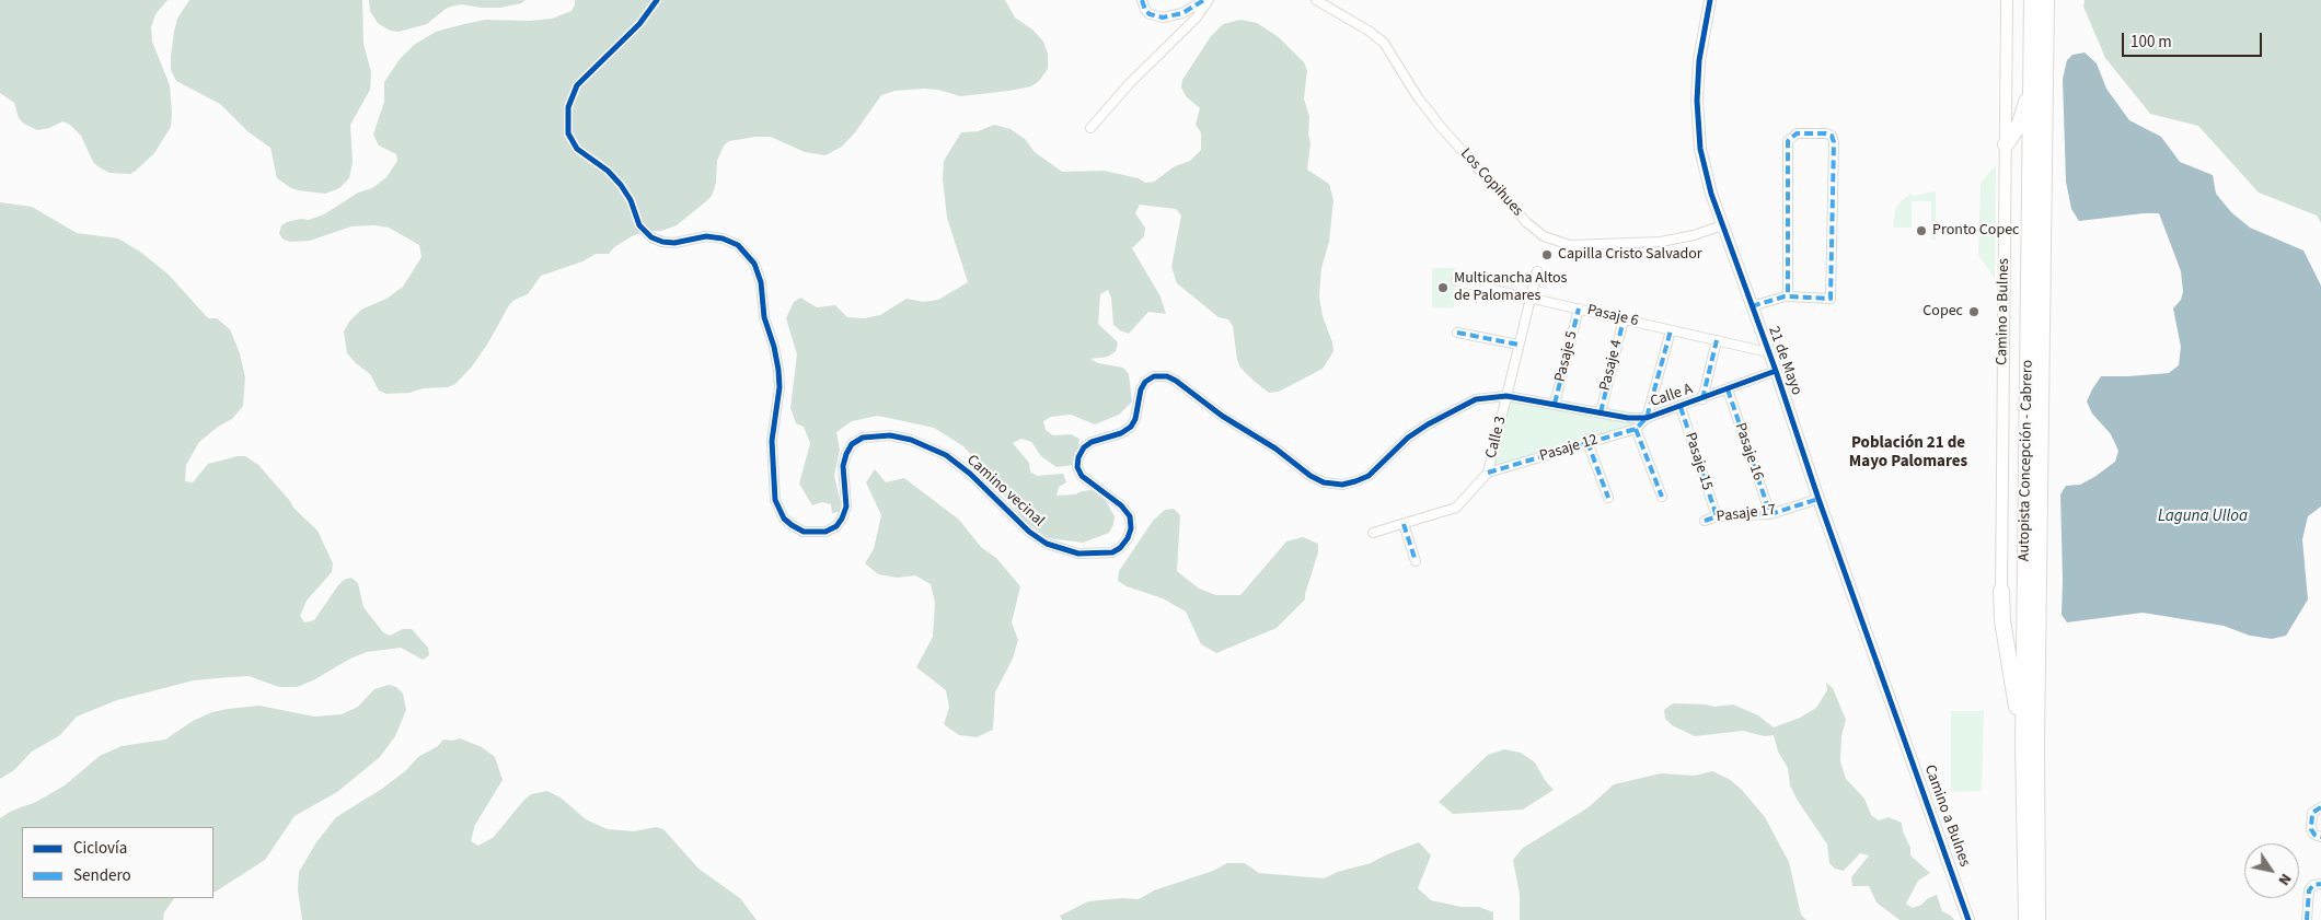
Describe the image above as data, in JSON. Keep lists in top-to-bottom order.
{
  "streets": {
    "highway": ["Autopista Concepción - Cabrero"],
    "street": [
      "Los Copihues",
      "Camino a Bulnes",
      "Pasaje 6",
      "Pasaje 5",
      "21 de Mayo",
      "Pasaje 4",
      "Calle A",
      "Calle 3",
      "Pasaje 12",
      "Pasaje 16",
      "Pasaje 15",
      "Camino vecinal",
      "Pasaje 17"
    ]
  },
  "crossings": [
    ["Los Copihues", "21 de Mayo"],
    ["Camino a Bulnes", "21 de Mayo"],
    ["Pasaje 6", "Pasaje 5"],
    ["Pasaje 6", "21 de Mayo"],
    ["Pasaje 6", "Pasaje 4"],
    ["Pasaje 6", "Calle 3"],
    ["Pasaje 5", "Calle A"],
    ["21 de Mayo", "Calle A"],
    ["21 de Mayo", "Pasaje 17"],
    ["Pasaje 4", "Calle A"],
    ["Calle A", "Calle 3"],
    ["Calle A", "Pasaje 12"],
    ["Calle A", "Pasaje 16"],
    ["Calle A", "Pasaje 15"],
    ["Calle A", "Camino vecinal"],
    ["Calle 3", "Pasaje 12"],
    ["Calle 3", "Camino vecinal"],
    ["Pasaje 16", "Pasaje 17"],
    ["Pasaje 15", "Pasaje 17"]
  ],
  "districts": ["Población 21 de Mayo Palomares"],
  "water": ["Laguna Ulloa"],
  "places": [
    "Pronto Copec",
    "Capilla Cristo Salvador",
    "Multicancha Altos de Palomares",
    "Copec"
  ],
  "legend": ["Ciclovía", "Sendero"],
  "scale_bar": "100 m",
  "north": "bottom right"
}
